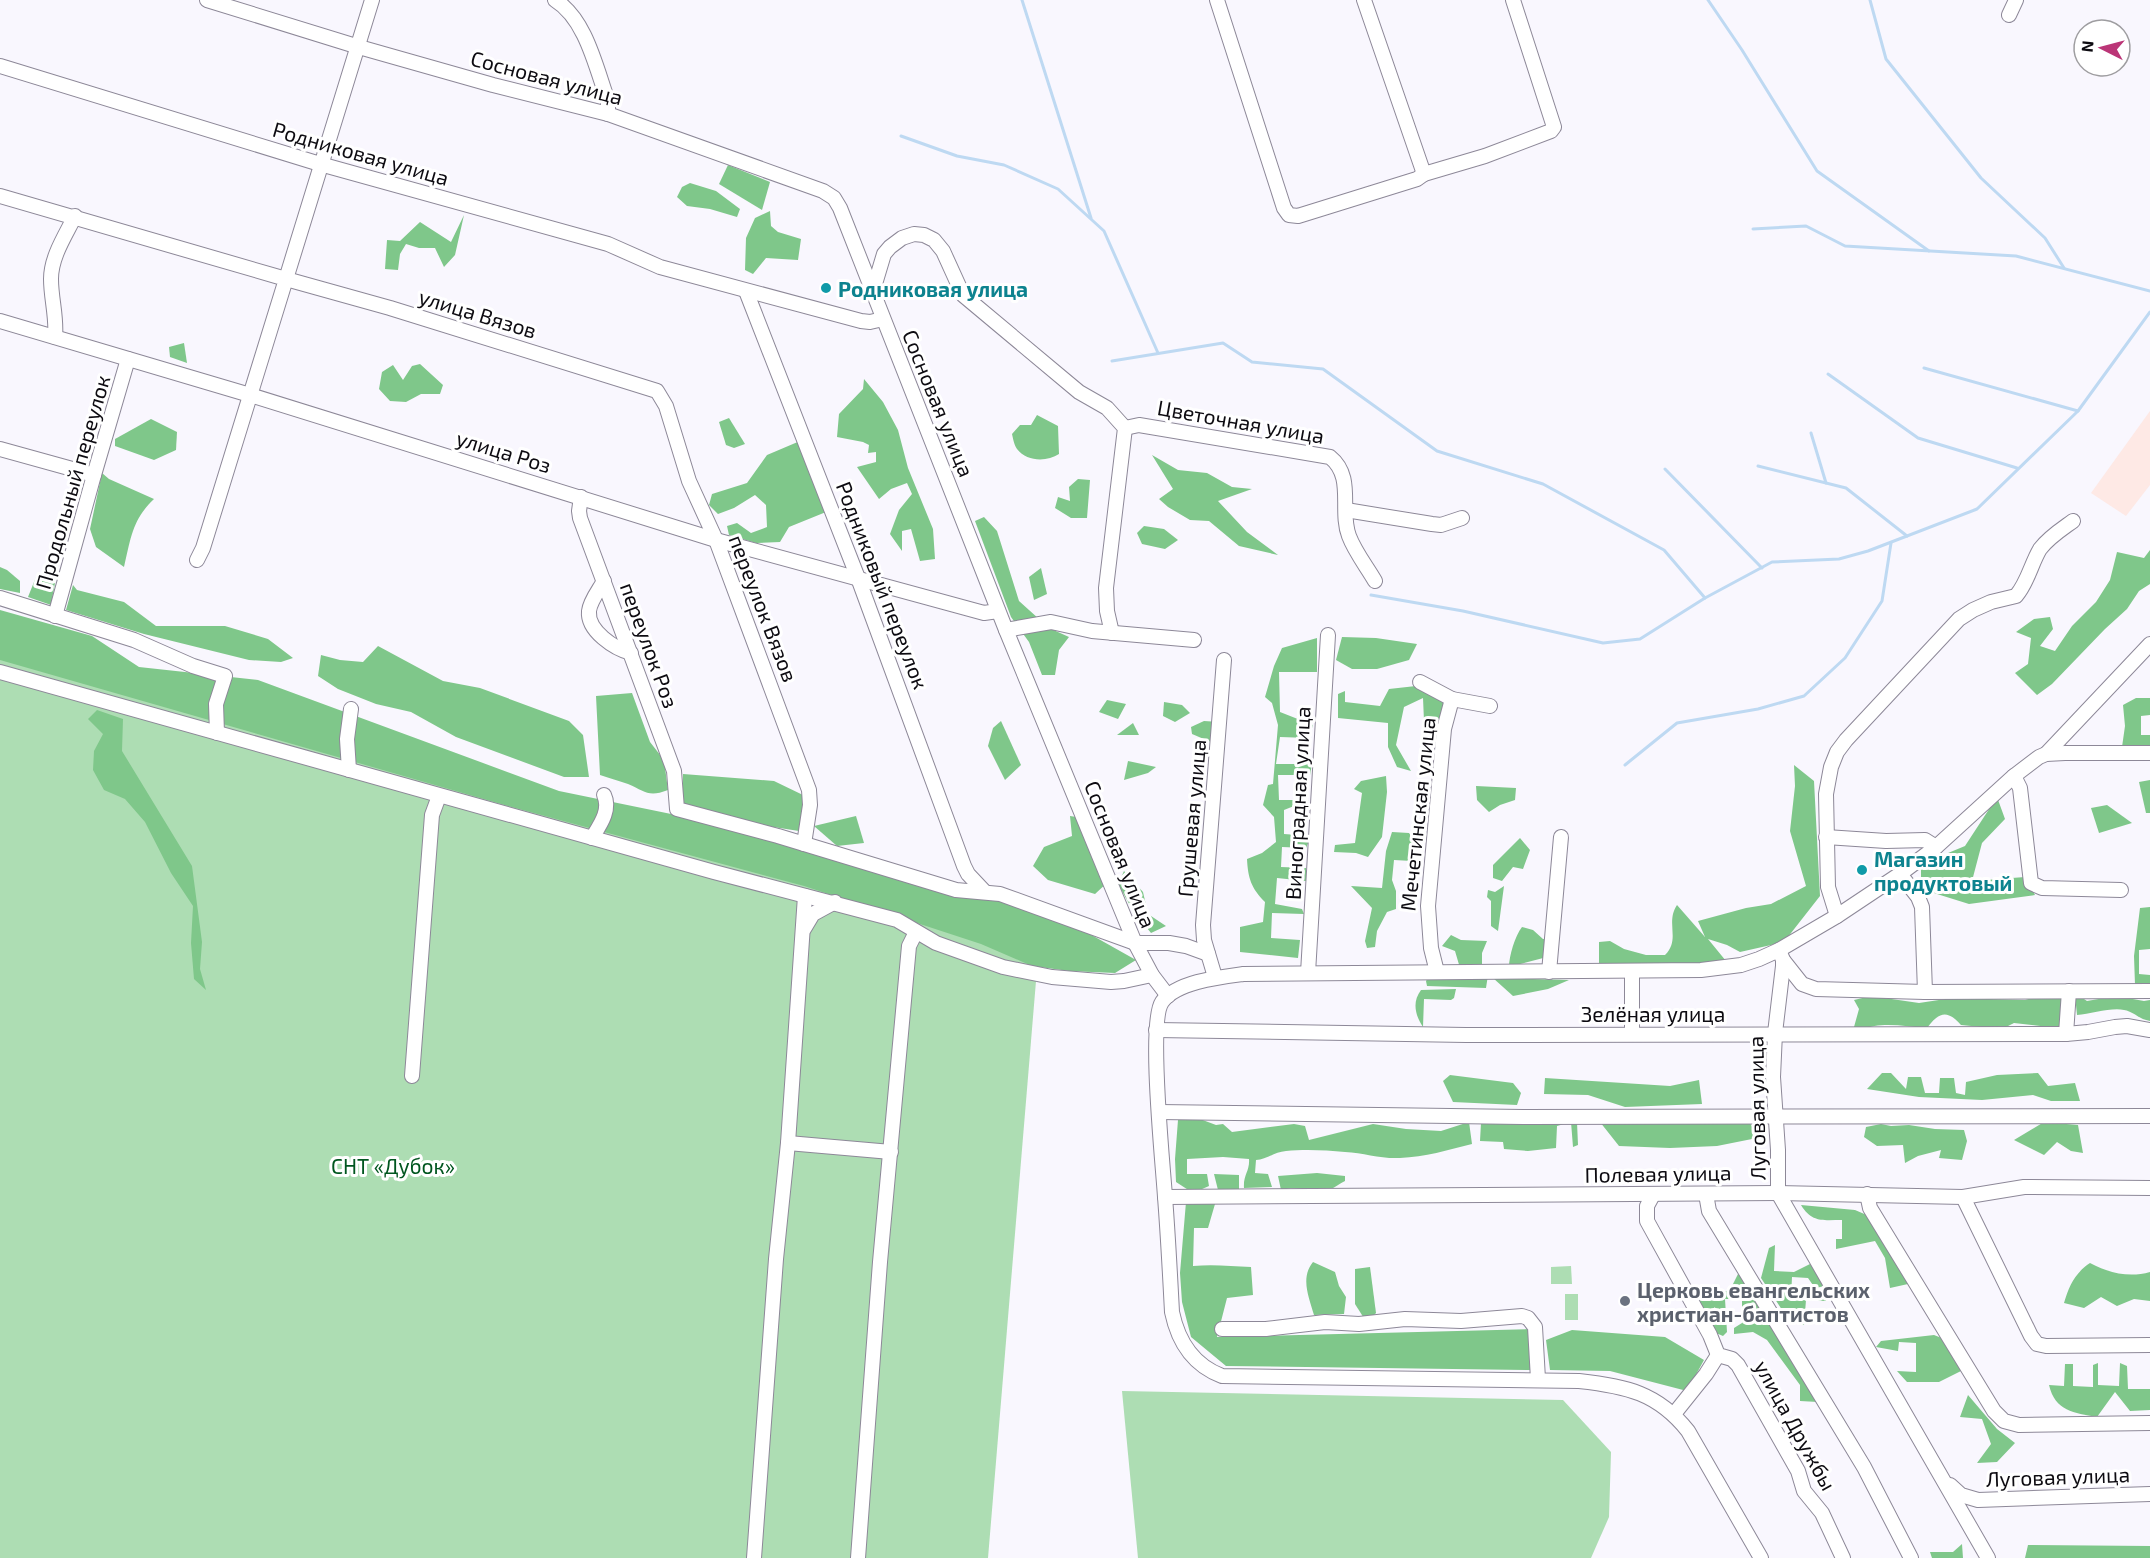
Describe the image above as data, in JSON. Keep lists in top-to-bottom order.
{
  "streets": {
    "street": [
      "Сосновая улица",
      "Родниковая улица",
      "улица Вязов",
      "Цветочная улица",
      "улица Роз",
      "Продольный переулок",
      "Родниковый переулок",
      "переулок Вязов",
      "переулок Роз",
      "Виноградная улица",
      "Мечетинская улица",
      "Грушевая улица",
      "Зелёная улица",
      "Луговая улица",
      "Полевая улица",
      "улица Дружбы"
    ]
  },
  "crossings": [
    ["Сосновая улица", "Родниковая улица"],
    ["Сосновая улица", "улица Роз"],
    ["Родниковая улица", "Родниковый переулок"],
    ["улица Вязов", "переулок Вязов"],
    ["улица Роз", "Продольный переулок"],
    ["улица Роз", "Родниковый переулок"],
    ["улица Роз", "переулок Вязов"],
    ["улица Роз", "переулок Роз"],
    ["переулок Вязов", "переулок Роз"],
    ["Зелёная улица", "Луговая улица"],
    ["Луговая улица", "Полевая улица"]
  ],
  "parks": ["СНТ «Дубок»"],
  "places": ["Родниковая улица", "Магазин продуктовый", "Церковь евангельских христиан-баптистов"],
  "north": "left"
}
